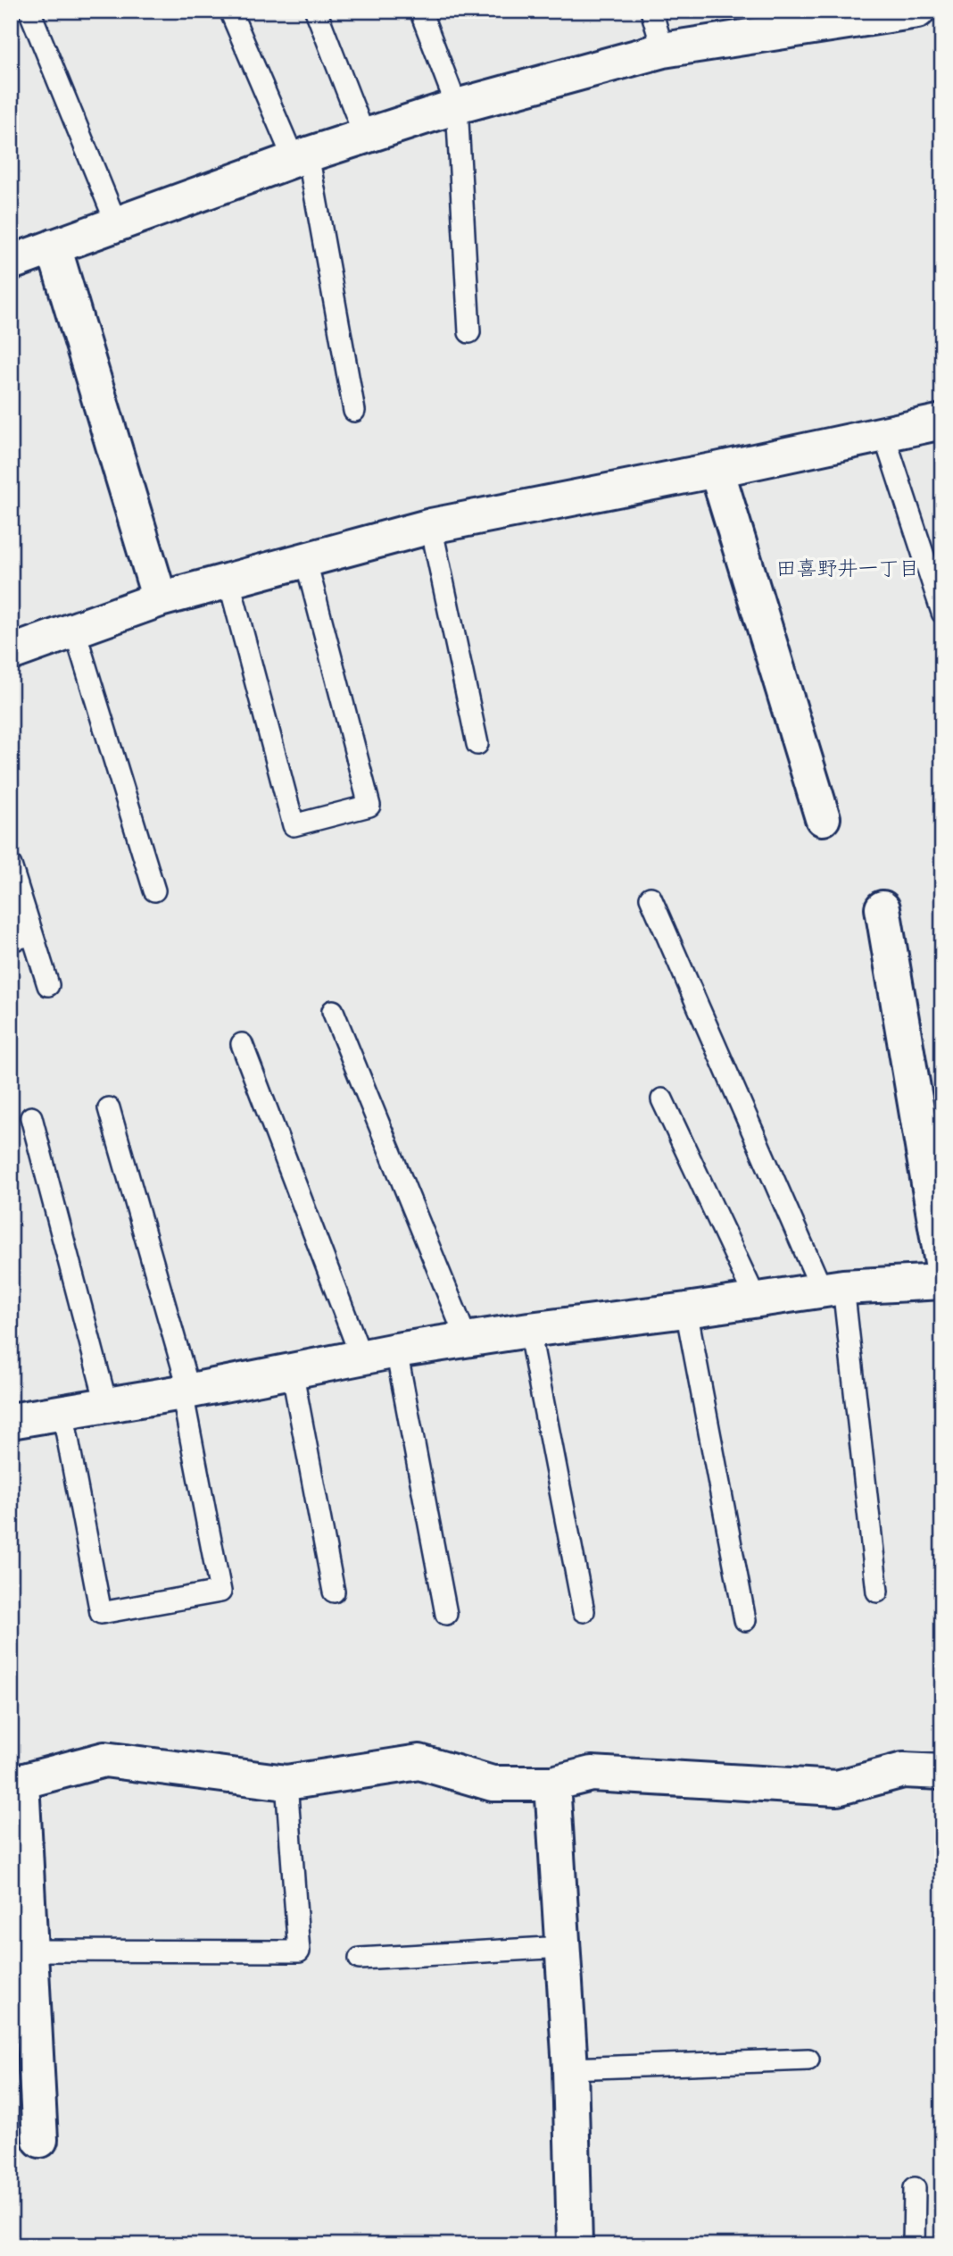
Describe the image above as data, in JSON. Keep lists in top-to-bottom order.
{
  "districts": ["田喜野井一丁目"]
}
